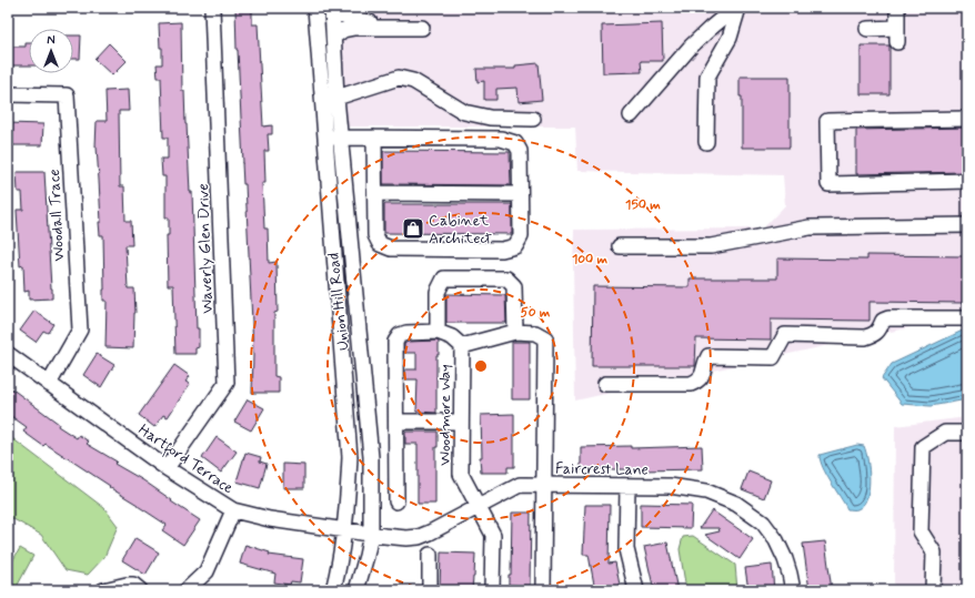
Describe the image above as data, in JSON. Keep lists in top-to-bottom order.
{
  "streets": {
    "street": [
      "Woodall Trace",
      "Waverly Glen Drive",
      "Union Hill Road",
      "Woodmore Way",
      "Hartford Terrace",
      "Faircrest Lane"
    ]
  },
  "crossings": [
    ["Woodall Trace", "Hartford Terrace"],
    ["Waverly Glen Drive", "Hartford Terrace"],
    ["Union Hill Road", "Hartford Terrace"],
    ["Union Hill Road", "Faircrest Lane"],
    ["Woodmore Way", "Faircrest Lane"],
    ["Hartford Terrace", "Faircrest Lane"]
  ],
  "places": {
    "shop": ["Cabinet Architect"]
  },
  "north": "top",
  "rings": ["150 m", "100 m", "50 m"]
}
